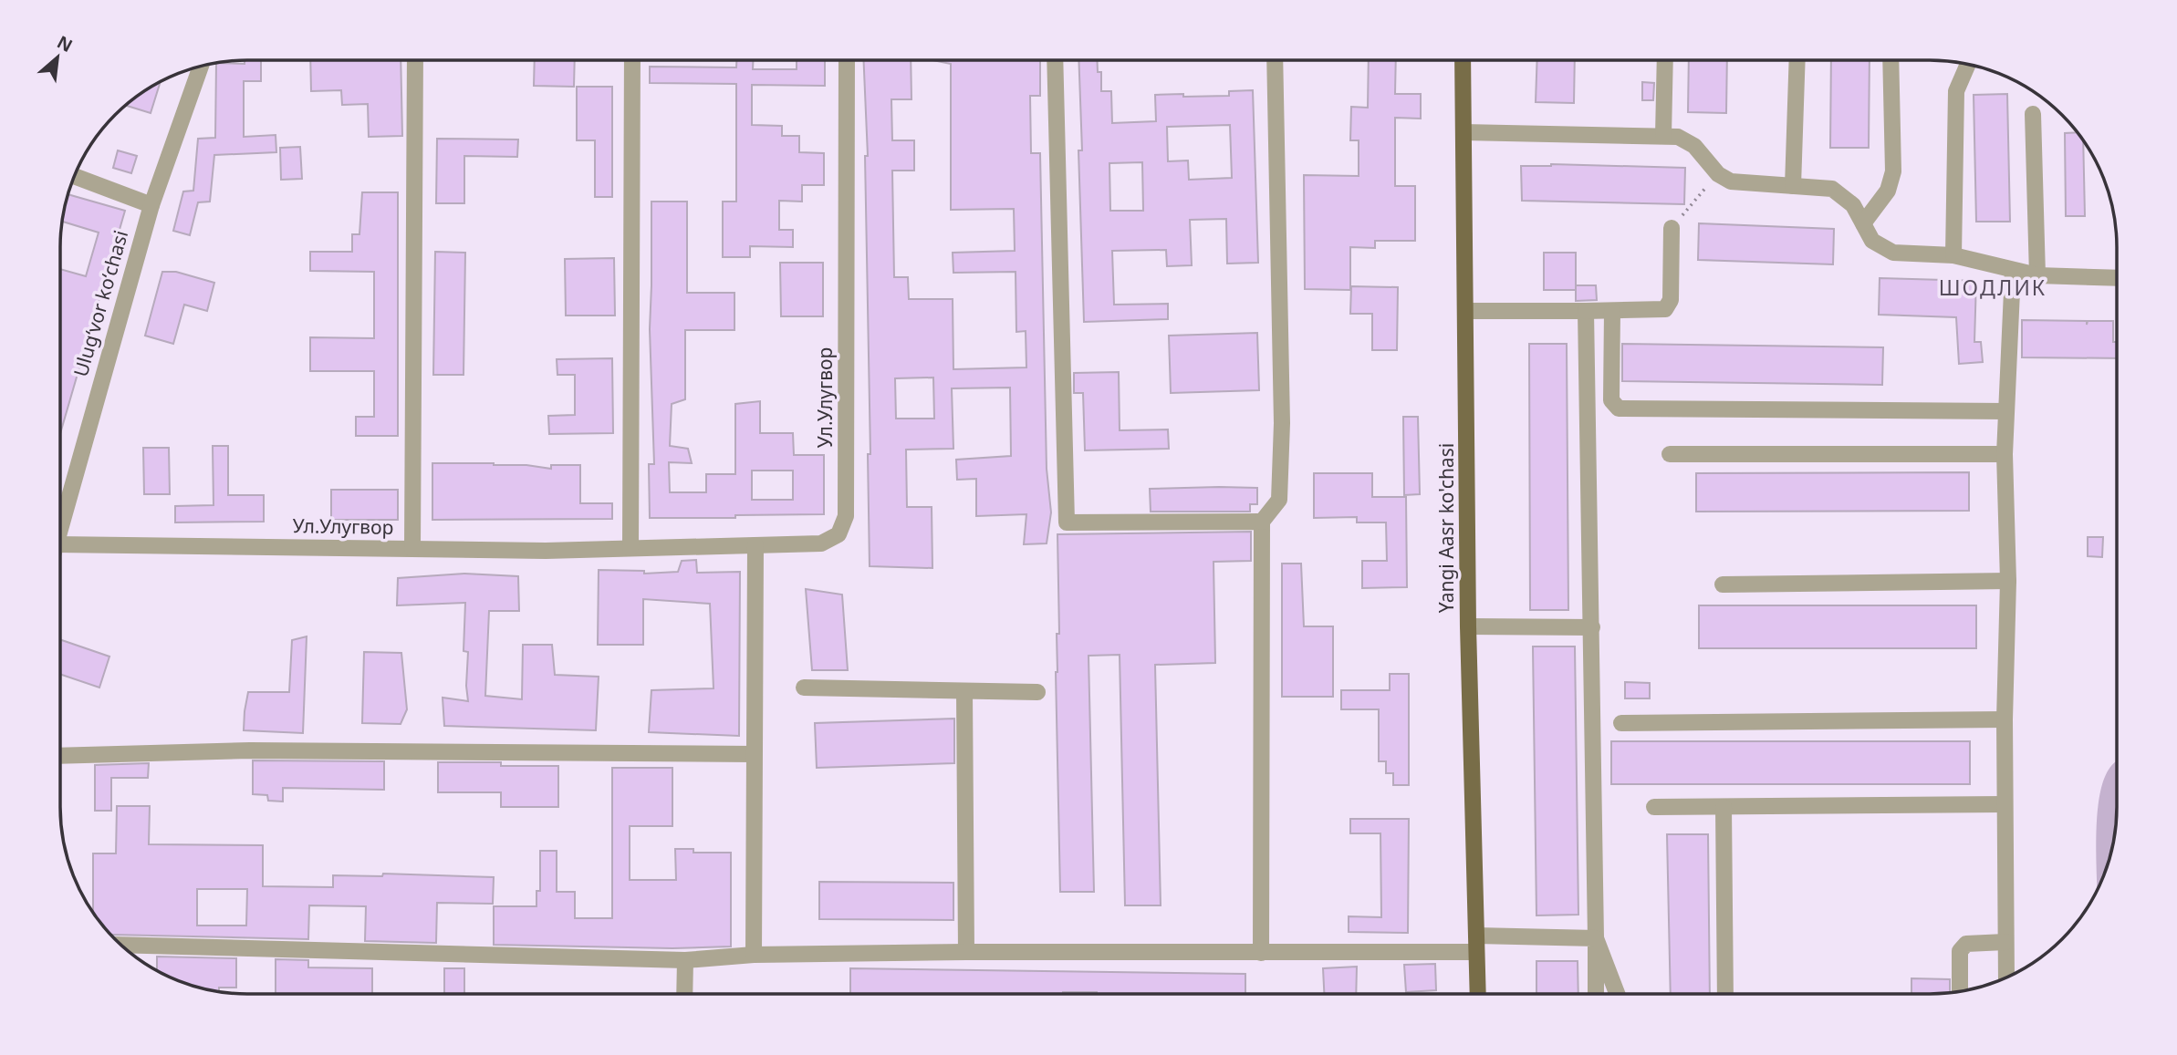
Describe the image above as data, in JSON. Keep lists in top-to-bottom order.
{
  "streets": {
    "main road": ["Yangi Aasr ko'chasi"],
    "street": ["Ulugʻvor koʻchasi", "Ул.Улугвор"]
  },
  "districts": ["ШОДЛИК"],
  "north": "top right"
}
